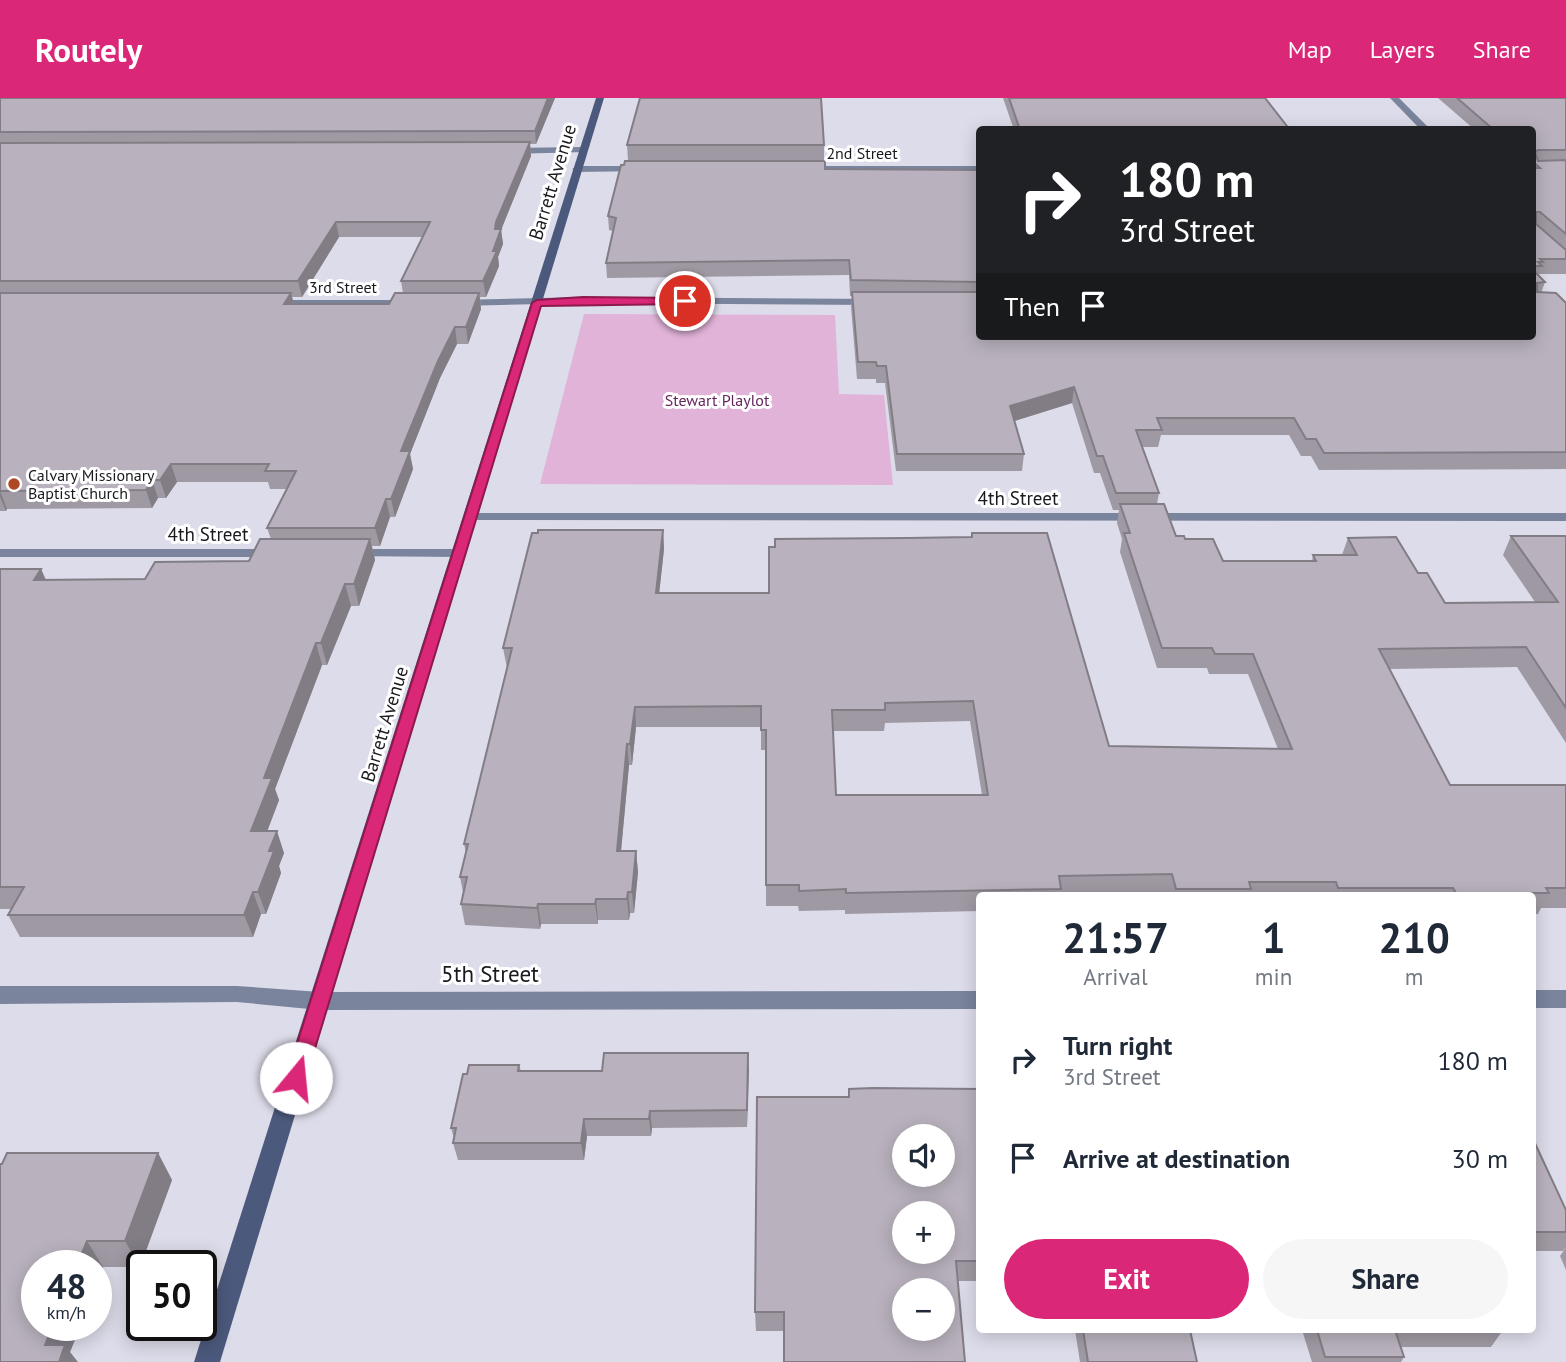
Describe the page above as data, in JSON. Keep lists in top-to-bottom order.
{
  "streets": {
    "main road": ["Barrett Avenue"],
    "street": [
      "2nd Street",
      "3rd Street",
      "4th Street",
      "5th Street"
    ]
  },
  "crossings": [
    ["Barrett Avenue", "4th Street"],
    ["Barrett Avenue", "5th Street"]
  ],
  "parks": ["Stewart Playlot"],
  "places": ["Calvary Missionary Baptist Church"],
  "page": {
    "header": "Routely",
    "nav": ["Map", "Layers", "Share"],
    "turn": ["180 m", "3rd Street"],
    "then": "Then",
    "eta": [
      "21:57",
      "Arrival",
      "1",
      "min",
      "210",
      "m"
    ],
    "list": [
      {
        "name": "Turn right",
        "note": "3rd Street",
        "value": "180 m"
      },
      {
        "name": "Arrive at destination",
        "value": "30 m"
      }
    ],
    "map_buttons": ["+", "−"],
    "buttons": ["Exit", "Share"],
    "speed": "48 km/h",
    "limit": "50"
  }
}
